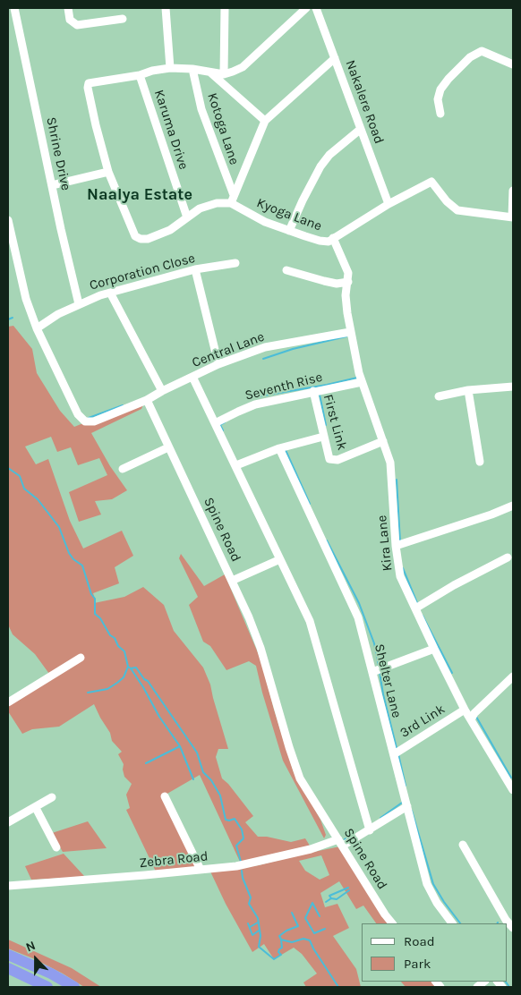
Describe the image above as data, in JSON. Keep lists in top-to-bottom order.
{
  "streets": {
    "street": [
      "Nakalere Road",
      "Kotoga Lane",
      "Karuma Drive",
      "Shrine Drive",
      "Kyoga Lane",
      "Corporation Close",
      "Central Lane",
      "Seventh Rise",
      "First Link",
      "Spine Road",
      "Kira Lane",
      "Shelter Lane",
      "3rd Link",
      "Zebra Road"
    ]
  },
  "crossings": [
    ["Nakalere Road", "Kyoga Lane"],
    ["Kotoga Lane", "Kyoga Lane"],
    ["Shrine Drive", "Corporation Close"],
    ["Kyoga Lane", "Kira Lane"],
    ["Central Lane", "Spine Road"],
    ["Central Lane", "Kira Lane"],
    ["Seventh Rise", "First Link"],
    ["Seventh Rise", "Kira Lane"],
    ["First Link", "Kira Lane"],
    ["Spine Road", "Zebra Road"],
    ["Kira Lane", "3rd Link"],
    ["Shelter Lane", "3rd Link"],
    ["Shelter Lane", "Zebra Road"]
  ],
  "districts": ["Naalya Estate"],
  "legend": ["Road", "Park"],
  "north": "top"
}
